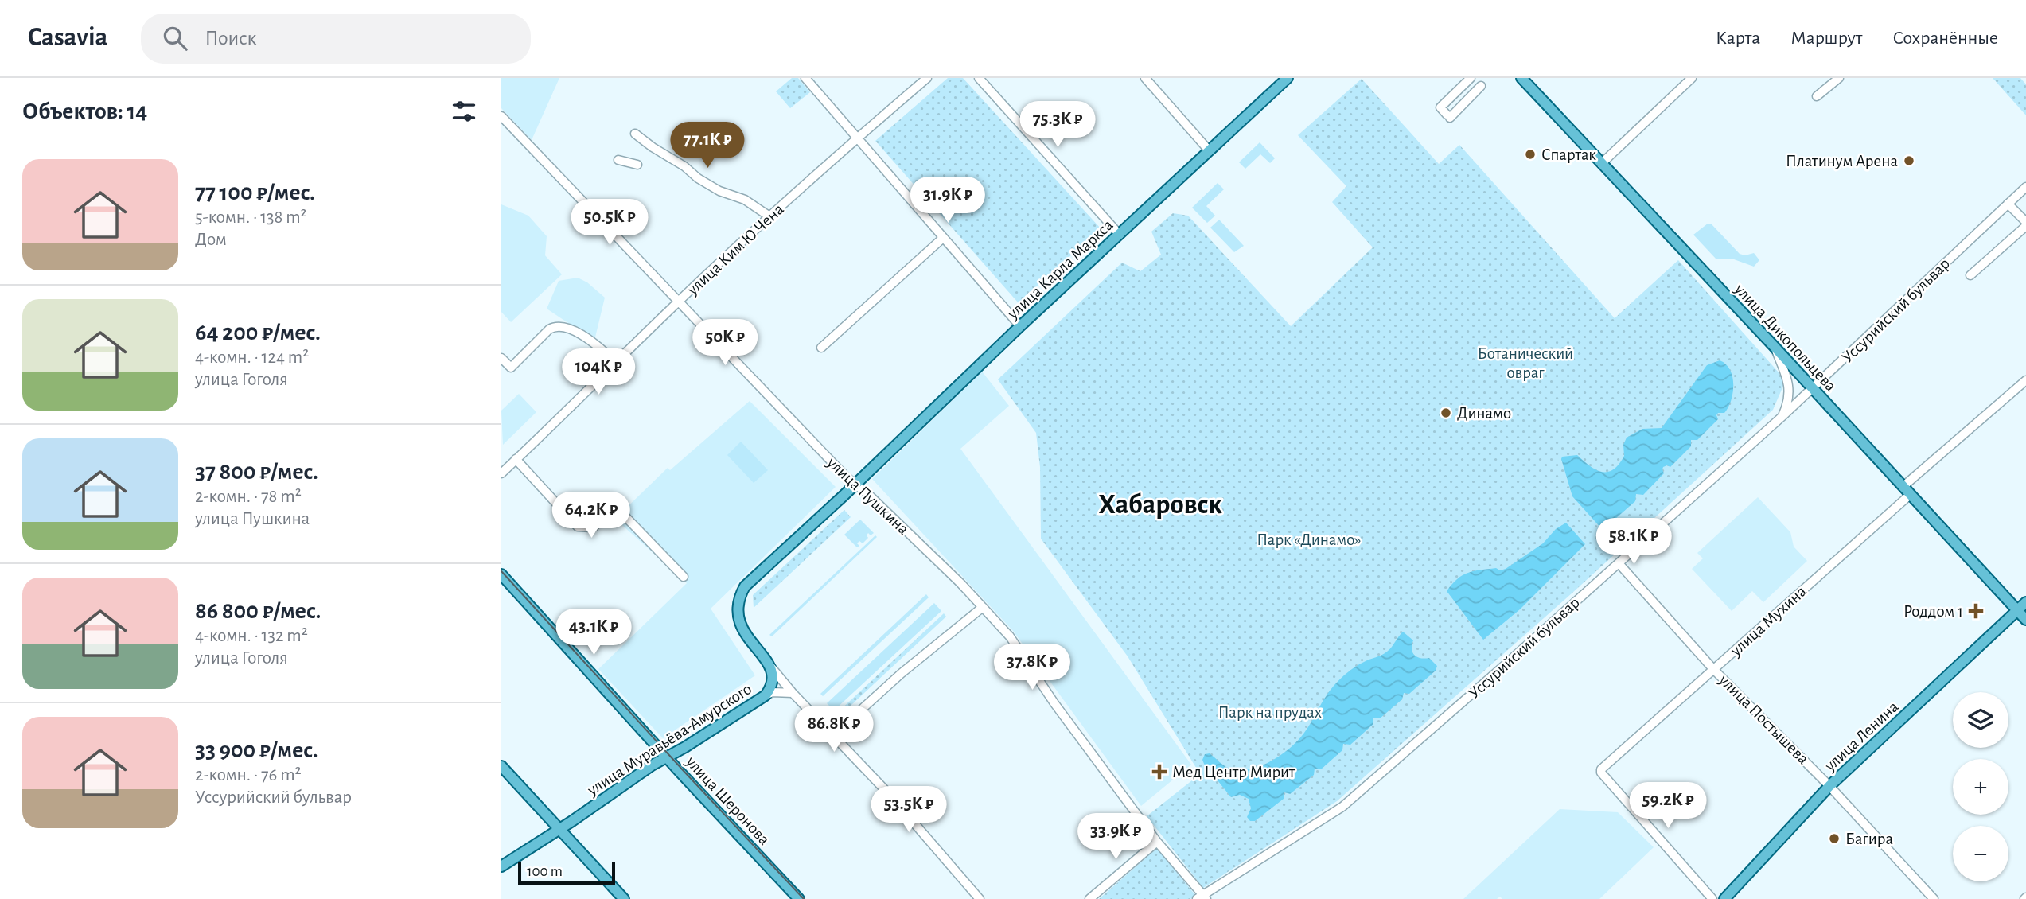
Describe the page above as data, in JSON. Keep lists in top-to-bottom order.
{
  "streets": {
    "main road": [
      "улица Карла Маркса",
      "улица Дикопольцева",
      "улица Ленина",
      "улица Муравьёва-Амурского",
      "улица Шеронова"
    ],
    "street": [
      "улица Ким Ю Чена",
      "Уссурийский бульвар",
      "улица Пушкина",
      "улица Мухина",
      "улица Постышева"
    ]
  },
  "crossings": [
    ["улица Ким Ю Чена", "улица Пушкина"],
    ["улица Карла Маркса", "улица Пушкина"],
    ["Уссурийский бульвар", "улица Дикопольцева"],
    ["Уссурийский бульвар", "улица Пушкина"],
    ["Уссурийский бульвар", "улица Постышева"],
    ["улица Дикопольцева", "улица Мухина"],
    ["улица Дикопольцева", "улица Ленина"],
    ["улица Мухина", "улица Постышева"],
    ["улица Постышева", "улица Ленина"],
    ["улица Муравьёва-Амурского", "улица Шеронова"]
  ],
  "districts": ["Хабаровск"],
  "parks": ["Ботанический овраг", "Парк «Динамо»", "Парк на прудах"],
  "places": {
    "other": [
      "Спартак",
      "Платинум Арена",
      "Динамо",
      "Багира"
    ],
    "health": ["Роддом 1", "Мед Центр Мирит"]
  },
  "scale_bar": "100 m",
  "page": {
    "header": "Casavia",
    "search": "Поиск",
    "nav": ["Карта", "Маршрут", "Сохранённые"],
    "heading": "Объектов: 14",
    "price": [
      "75.3K ₽",
      "77.1K ₽",
      "31.9K ₽",
      "50.5K ₽",
      "50K ₽",
      "104K ₽",
      "64.2K ₽",
      "58.1K ₽",
      "43.1K ₽",
      "37.8K ₽",
      "86.8K ₽",
      "59.2K ₽",
      "53.5K ₽",
      "33.9K ₽"
    ],
    "list": [
      {
        "name": "77 100 ₽/мес.",
        "note": "5-комн. · 138 m² · Дом"
      },
      {
        "name": "64 200 ₽/мес.",
        "note": "4-комн. · 124 m² · улица Гоголя"
      },
      {
        "name": "37 800 ₽/мес.",
        "note": "2-комн. · 78 m² · улица Пушкина"
      },
      {
        "name": "86 800 ₽/мес.",
        "note": "4-комн. · 132 m² · улица Гоголя"
      },
      {
        "name": "33 900 ₽/мес.",
        "note": "2-комн. · 76 m² · Уссурийский бульвар"
      }
    ],
    "map_buttons": ["+", "−"],
    "scale": "100 m"
  }
}
